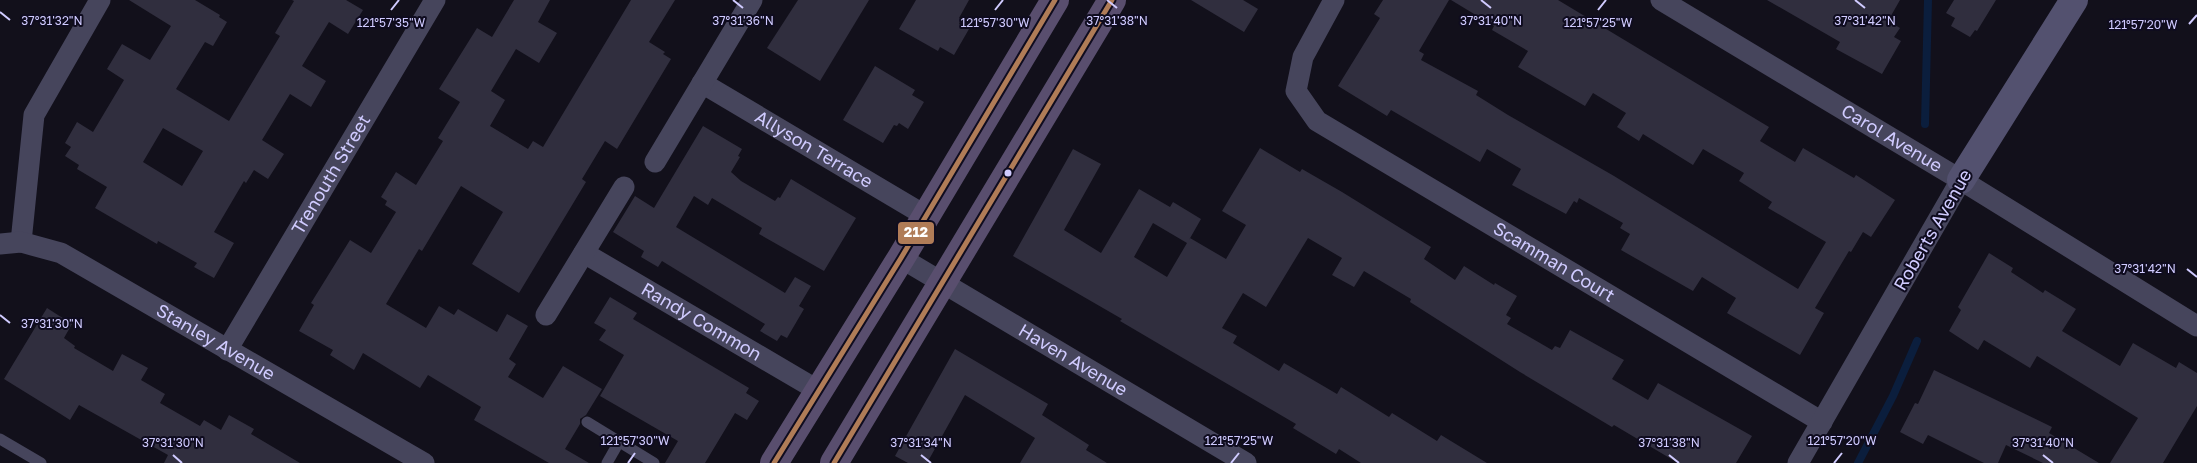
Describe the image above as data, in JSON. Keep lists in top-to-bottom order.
{
  "streets": {
    "street": [
      "Carol Avenue",
      "Allyson Terrace",
      "Trenouth Street",
      "Roberts Avenue",
      "Scamman Court",
      "Randy Common",
      "Stanley Avenue",
      "Haven Avenue"
    ]
  },
  "crossings": [
    ["Carol Avenue", "Roberts Avenue"],
    ["Trenouth Street", "Stanley Avenue"],
    ["Roberts Avenue", "Scamman Court"]
  ],
  "lines": ["transit line 212"],
  "coordinates": [
    "37°31'32\"N",
    "37°31'42\"N",
    "37°31'36\"N",
    "37°31'38\"N",
    "37°31'40\"N",
    "121°57'35\"W",
    "121°57'30\"W",
    "121°57'25\"W",
    "121°57'20\"W",
    "37°31'30\"N",
    "37°31'34\"N"
  ]
}
